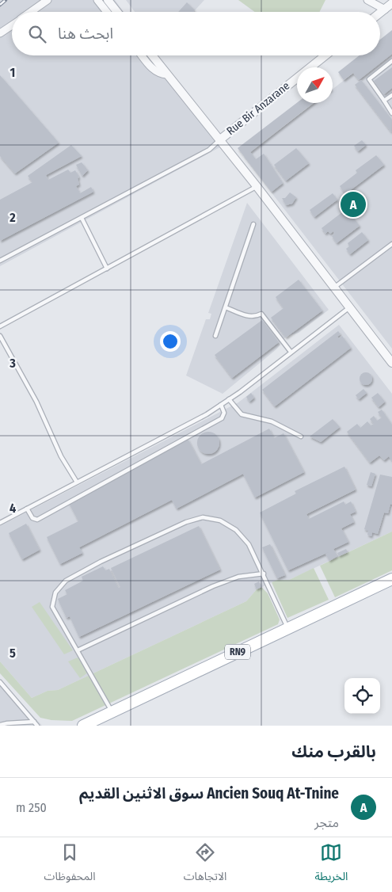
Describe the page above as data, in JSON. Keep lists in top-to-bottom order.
{
  "streets": {
    "main road": ["RN9"],
    "street": ["Rue Bir Anzarane"]
  },
  "north": "top right",
  "page": {
    "search": "ابحث هنا",
    "pins": "A",
    "heading": "بالقرب منك",
    "list": [
      {
        "mark": "A",
        "name": "Ancien Souq At-Tnine سوق الاثنين القديم",
        "note": "متجر",
        "value": "250 m"
      }
    ],
    "nav": ["الخريطة", "الاتجاهات", "المحفوظات"]
  },
  "grid": {
    "rows": [
      "1",
      "2",
      "3",
      "4",
      "5"
    ]
  }
}
